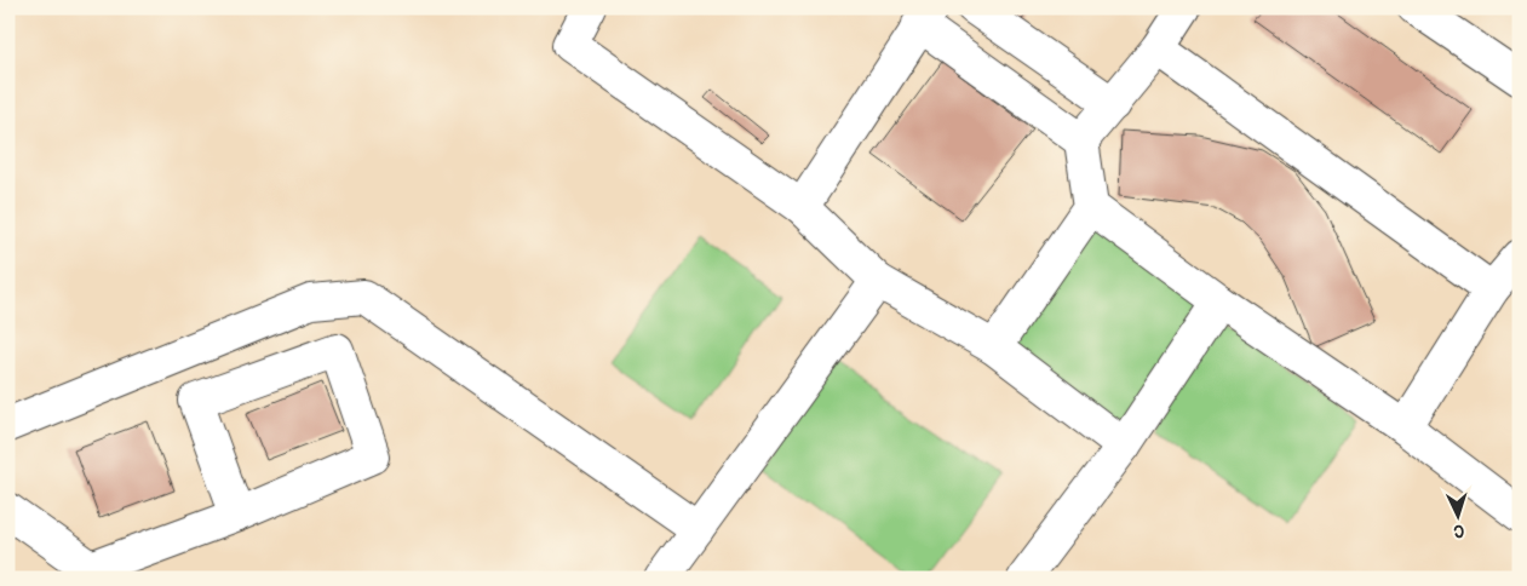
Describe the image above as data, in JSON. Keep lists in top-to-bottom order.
{
  "north": "bottom"
}
